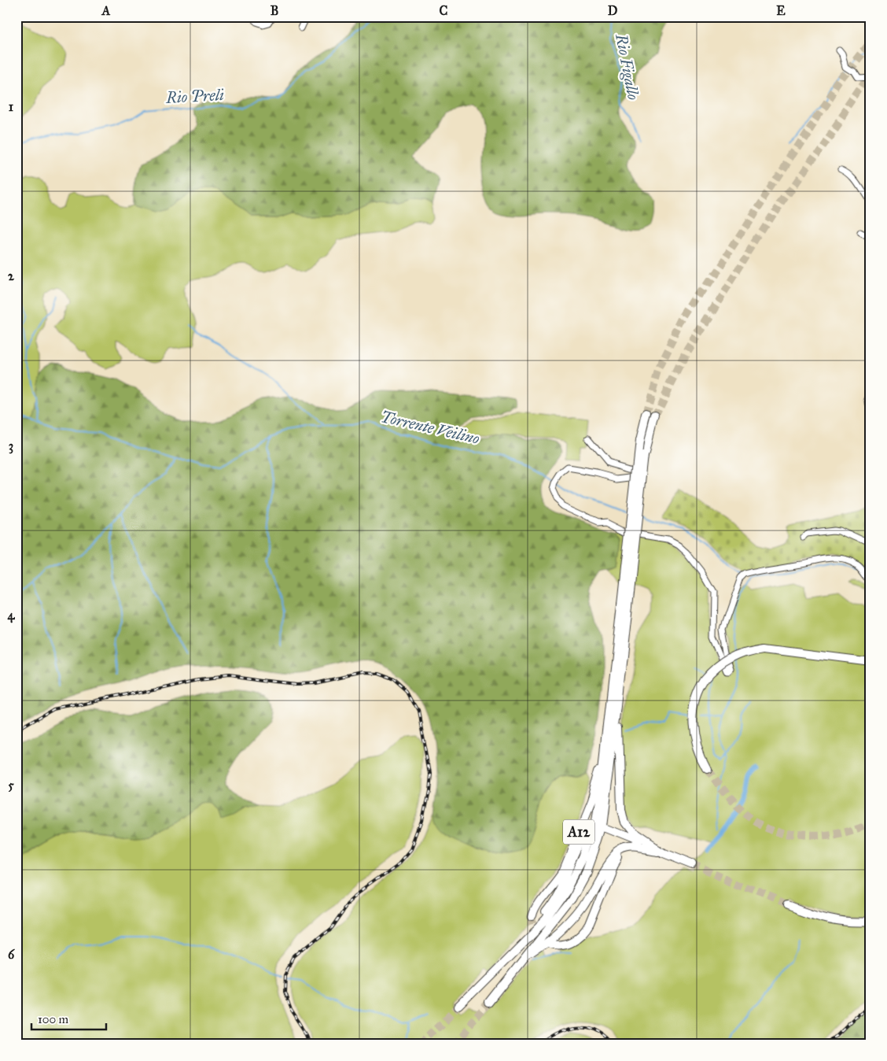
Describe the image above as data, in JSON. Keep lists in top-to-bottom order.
{
  "streets": {
    "highway": ["A12"]
  },
  "water": ["Rio Figallo", "Rio Preli", "Torrente Veilino"],
  "scale_bar": "100 m",
  "grid": {
    "columns": [
      "A",
      "B",
      "C",
      "D",
      "E"
    ],
    "rows": [
      "1",
      "2",
      "3",
      "4",
      "5",
      "6"
    ]
  }
}
